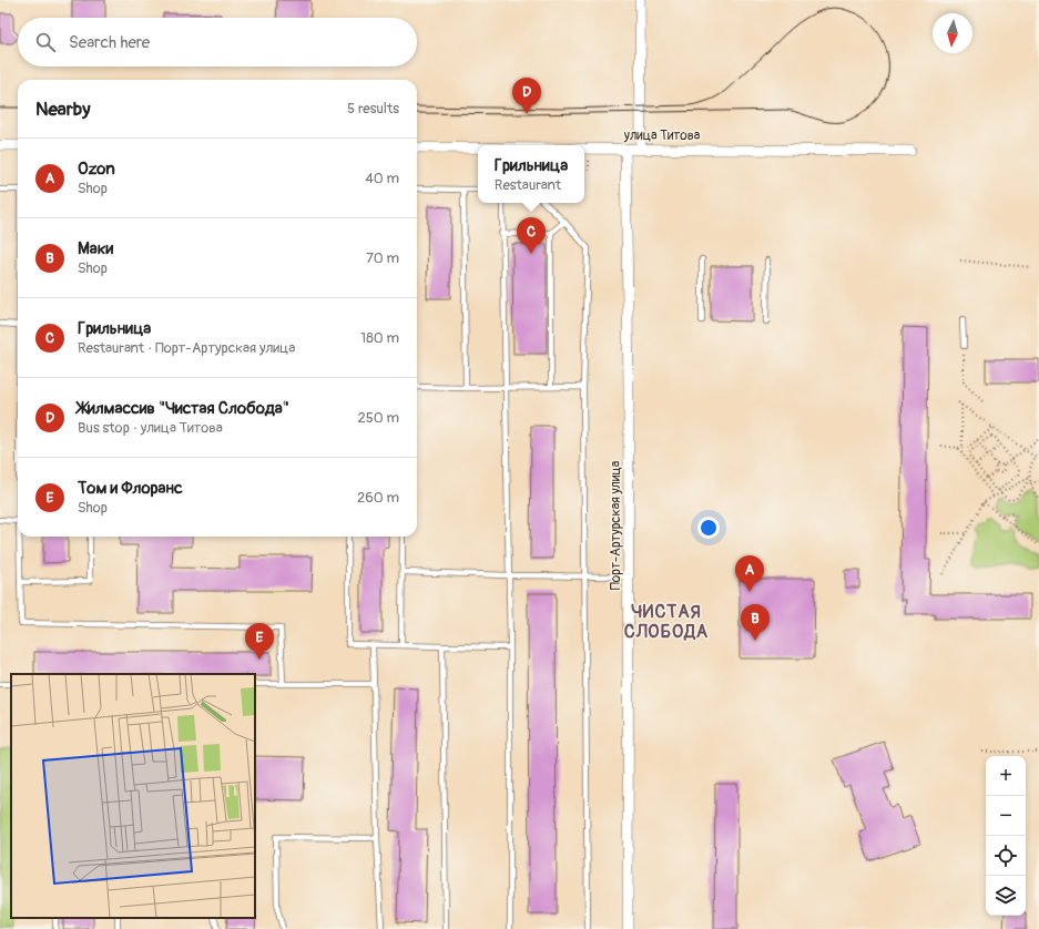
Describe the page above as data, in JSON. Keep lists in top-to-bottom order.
{
  "streets": {
    "street": ["улица Титова", "Порт-Артурская улица"]
  },
  "crossings": [
    ["улица Титова", "Порт-Артурская улица"]
  ],
  "districts": ["ЧИСТАЯ СЛОБОДА"],
  "north": "bottom",
  "page": {
    "search": "Search here",
    "pins": [
      "D",
      "C",
      "A",
      "B",
      "E"
    ],
    "heading": ["Nearby", "5 results"],
    "list": [
      {
        "mark": "A",
        "name": "Ozon",
        "note": "Shop",
        "value": "40 m"
      },
      {
        "mark": "B",
        "name": "Маки",
        "note": "Shop",
        "value": "70 m"
      },
      {
        "mark": "C",
        "name": "Грильница",
        "note": "Restaurant · Порт-Артурская улица",
        "value": "180 m"
      },
      {
        "mark": "D",
        "name": "Жилмассив \"Чистая Слобода\"",
        "note": "Bus stop · улица Титова",
        "value": "250 m"
      },
      {
        "mark": "E",
        "name": "Том и Флоранс",
        "note": "Shop",
        "value": "260 m"
      }
    ],
    "popup": ["Грильница", "Restaurant"],
    "map_buttons": ["+", "−"]
  }
}
